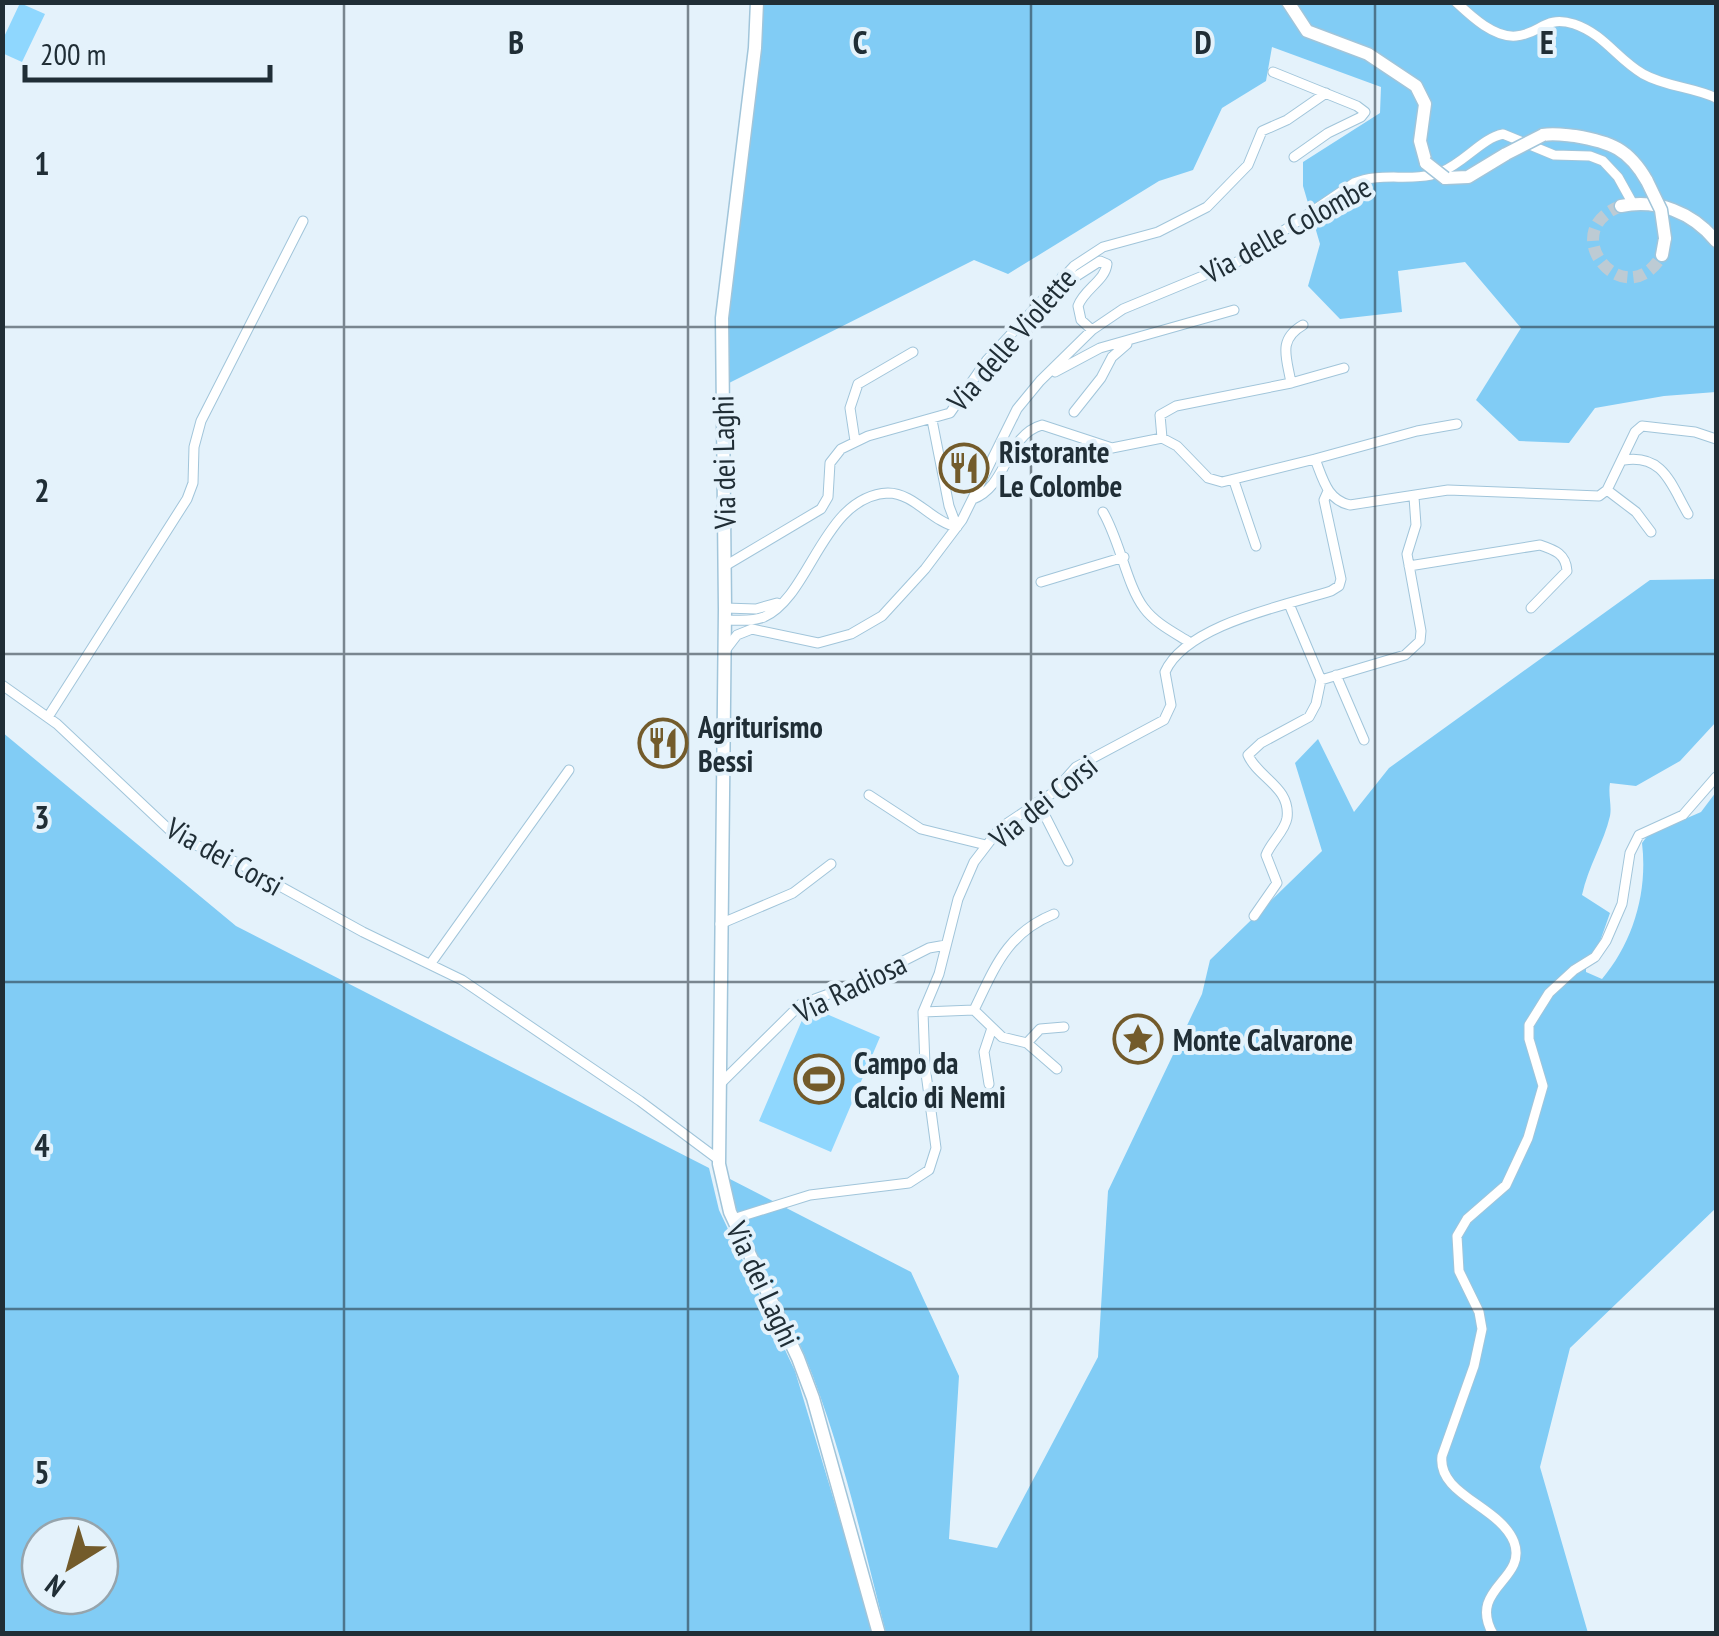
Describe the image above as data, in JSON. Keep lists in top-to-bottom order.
{
  "streets": {
    "main road": ["Via dei Laghi"],
    "street": [
      "Via delle Colombe",
      "Via delle Violette",
      "Via dei Corsi",
      "Via Radiosa"
    ]
  },
  "crossings": [
    ["Via delle Colombe", "Via dei Laghi"],
    ["Via dei Laghi", "Via dei Corsi"],
    ["Via dei Laghi", "Via Radiosa"],
    ["Via dei Corsi", "Via Radiosa"]
  ],
  "places": {
    "restaurant": ["Ristorante Le Colombe", "Agriturismo Bessi"],
    "place": ["Monte Calvarone"],
    "sports": ["Campo da Calcio di Nemi"]
  },
  "scale_bar": "200 m",
  "north": "bottom left",
  "grid": {
    "columns": [
      "B",
      "C",
      "D",
      "E"
    ],
    "rows": [
      "1",
      "2",
      "3",
      "4",
      "5"
    ]
  }
}
